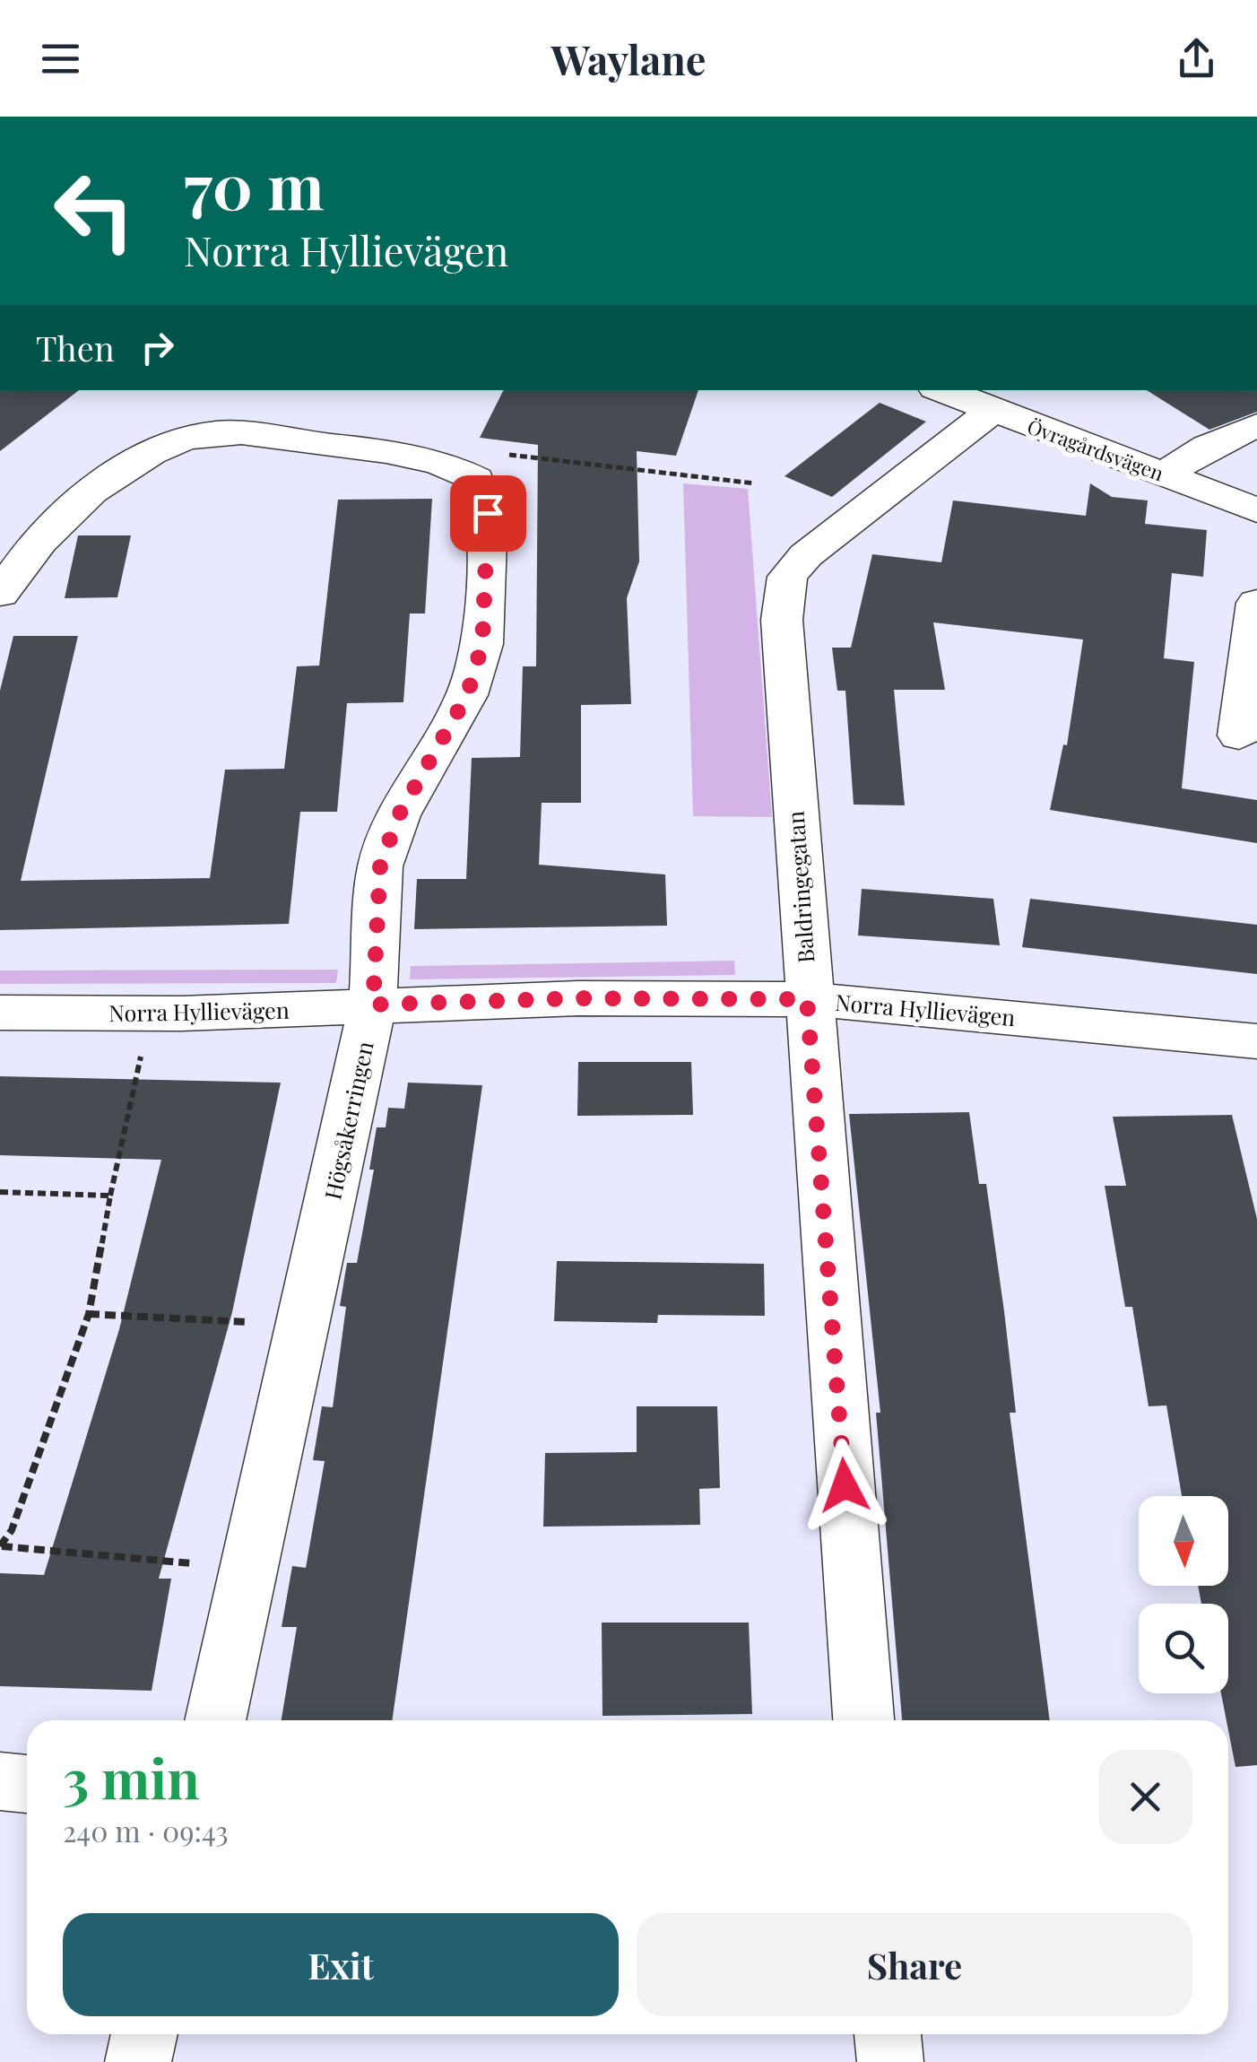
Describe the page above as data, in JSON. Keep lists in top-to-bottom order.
{
  "streets": {
    "street": [
      "Övragårdsvägen",
      "Baldringegatan",
      "Norra Hyllievägen",
      "Högsåkerringen"
    ]
  },
  "crossings": [
    ["Övragårdsvägen", "Baldringegatan"],
    ["Baldringegatan", "Norra Hyllievägen"],
    ["Norra Hyllievägen", "Högsåkerringen"]
  ],
  "north": "bottom",
  "page": {
    "header": "Waylane",
    "turn": ["70 m", "Norra Hyllievägen"],
    "then": "Then",
    "heading": ["3 min", "240 m · 09:43"],
    "buttons": ["Exit", "Share"]
  }
}
